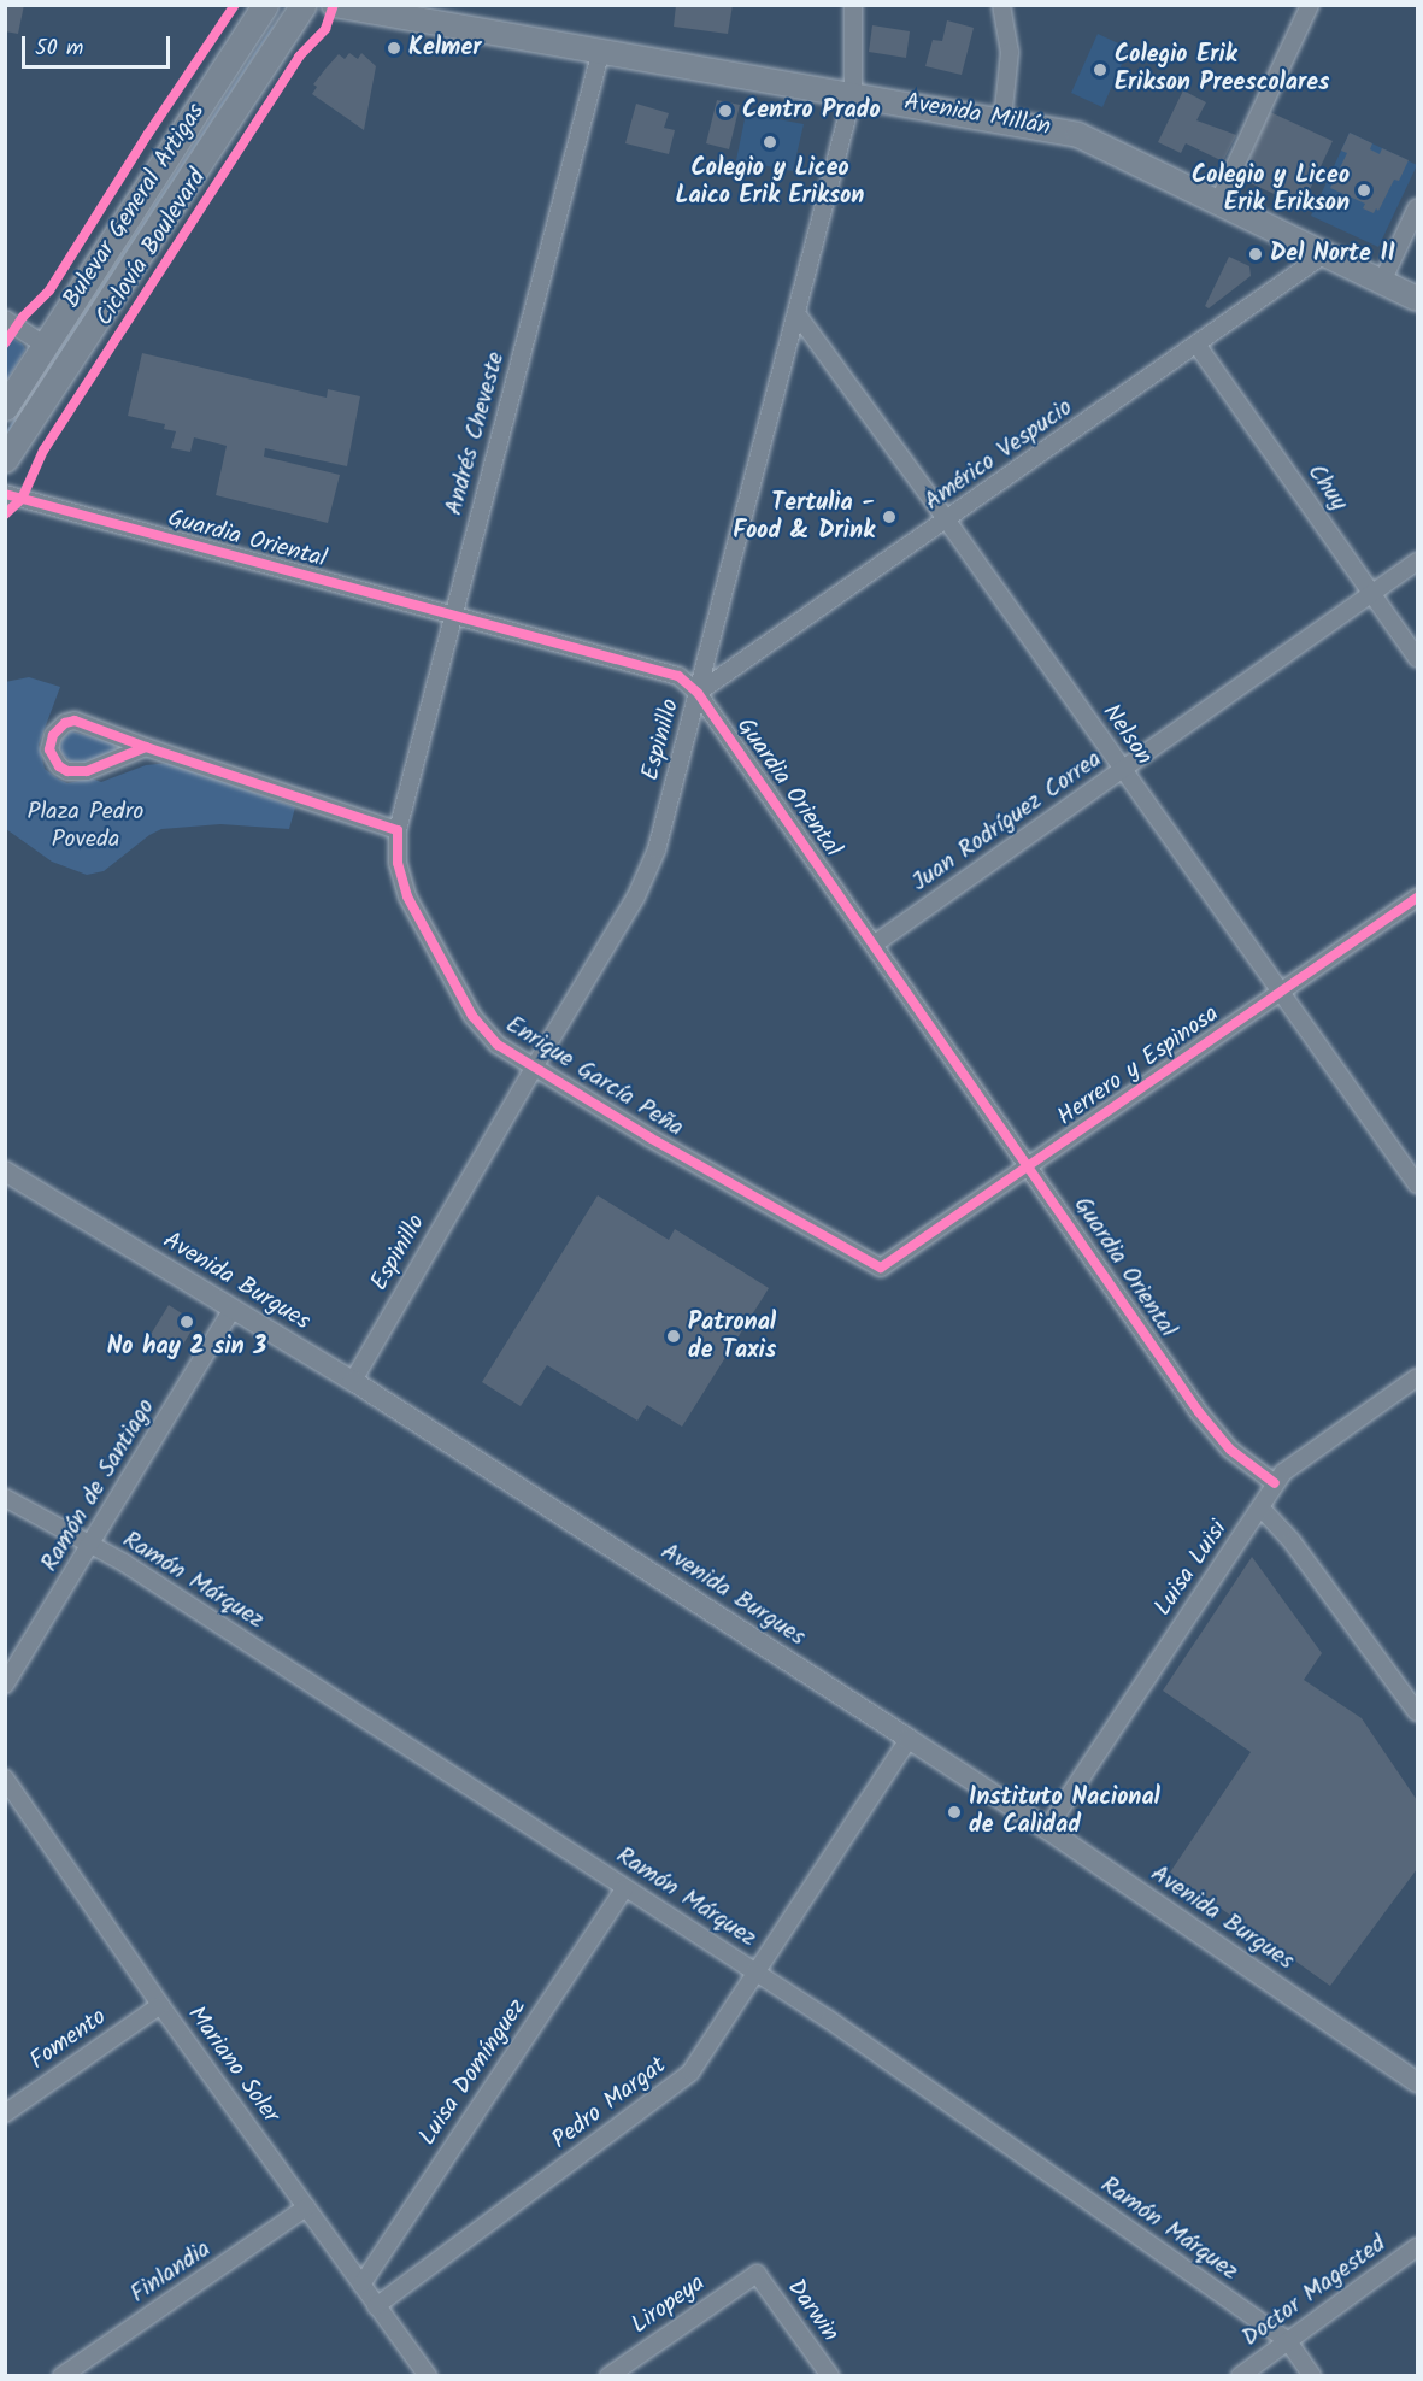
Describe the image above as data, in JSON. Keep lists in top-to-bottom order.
{
  "streets": {
    "main road": ["Avenida Millán", "Bulevar General Artigas"],
    "street": [
      "Andrés Cheveste",
      "Américo Vespucio",
      "Chuy",
      "Guardia Oriental",
      "Nelson",
      "Espinillo",
      "Juan Rodríguez Correa",
      "Herrero y Espinosa",
      "Enrique García Peña",
      "Avenida Burgues",
      "Ramón de Santiago",
      "Luisa Luisi",
      "Ramón Márquez",
      "Fomento",
      "Mariano Soler",
      "Luisa Domínguez",
      "Pedro Margat",
      "Finlandia",
      "Doctor Magested",
      "Liropeya",
      "Darwin"
    ],
    "cycle path": ["Ciclovía Boulevard"]
  },
  "crossings": [
    ["Avenida Millán", "Andrés Cheveste"],
    ["Avenida Millán", "Américo Vespucio"],
    ["Avenida Millán", "Espinillo"],
    ["Andrés Cheveste", "Guardia Oriental"],
    ["Andrés Cheveste", "Enrique García Peña"],
    ["Américo Vespucio", "Chuy"],
    ["Américo Vespucio", "Guardia Oriental"],
    ["Américo Vespucio", "Nelson"],
    ["Américo Vespucio", "Espinillo"],
    ["Chuy", "Juan Rodríguez Correa"],
    ["Guardia Oriental", "Espinillo"],
    ["Guardia Oriental", "Juan Rodríguez Correa"],
    ["Guardia Oriental", "Herrero y Espinosa"],
    ["Guardia Oriental", "Luisa Luisi"],
    ["Nelson", "Espinillo"],
    ["Nelson", "Juan Rodríguez Correa"],
    ["Nelson", "Herrero y Espinosa"],
    ["Espinillo", "Enrique García Peña"],
    ["Espinillo", "Avenida Burgues"],
    ["Herrero y Espinosa", "Enrique García Peña"],
    ["Avenida Burgues", "Ramón de Santiago"],
    ["Avenida Burgues", "Luisa Luisi"],
    ["Avenida Burgues", "Pedro Margat"],
    ["Ramón de Santiago", "Ramón Márquez"],
    ["Ramón Márquez", "Luisa Domínguez"],
    ["Ramón Márquez", "Pedro Margat"],
    ["Ramón Márquez", "Doctor Magested"],
    ["Fomento", "Mariano Soler"],
    ["Mariano Soler", "Luisa Domínguez"],
    ["Mariano Soler", "Pedro Margat"],
    ["Mariano Soler", "Finlandia"],
    ["Liropeya", "Darwin"]
  ],
  "parks": ["Plaza Pedro Poveda"],
  "places": [
    "Kelmer",
    "Colegio Erik Erikson Preescolares",
    "Centro Prado",
    "Colegio y Liceo Laico Erik Erikson",
    "Colegio y Liceo Erik Erikson",
    "Del Norte II",
    "Tertulia - Food & Drink",
    "No hay 2 sin 3",
    "Patronal de Taxis",
    "Instituto Nacional de Calidad"
  ],
  "scale_bar": "50 m"
}
